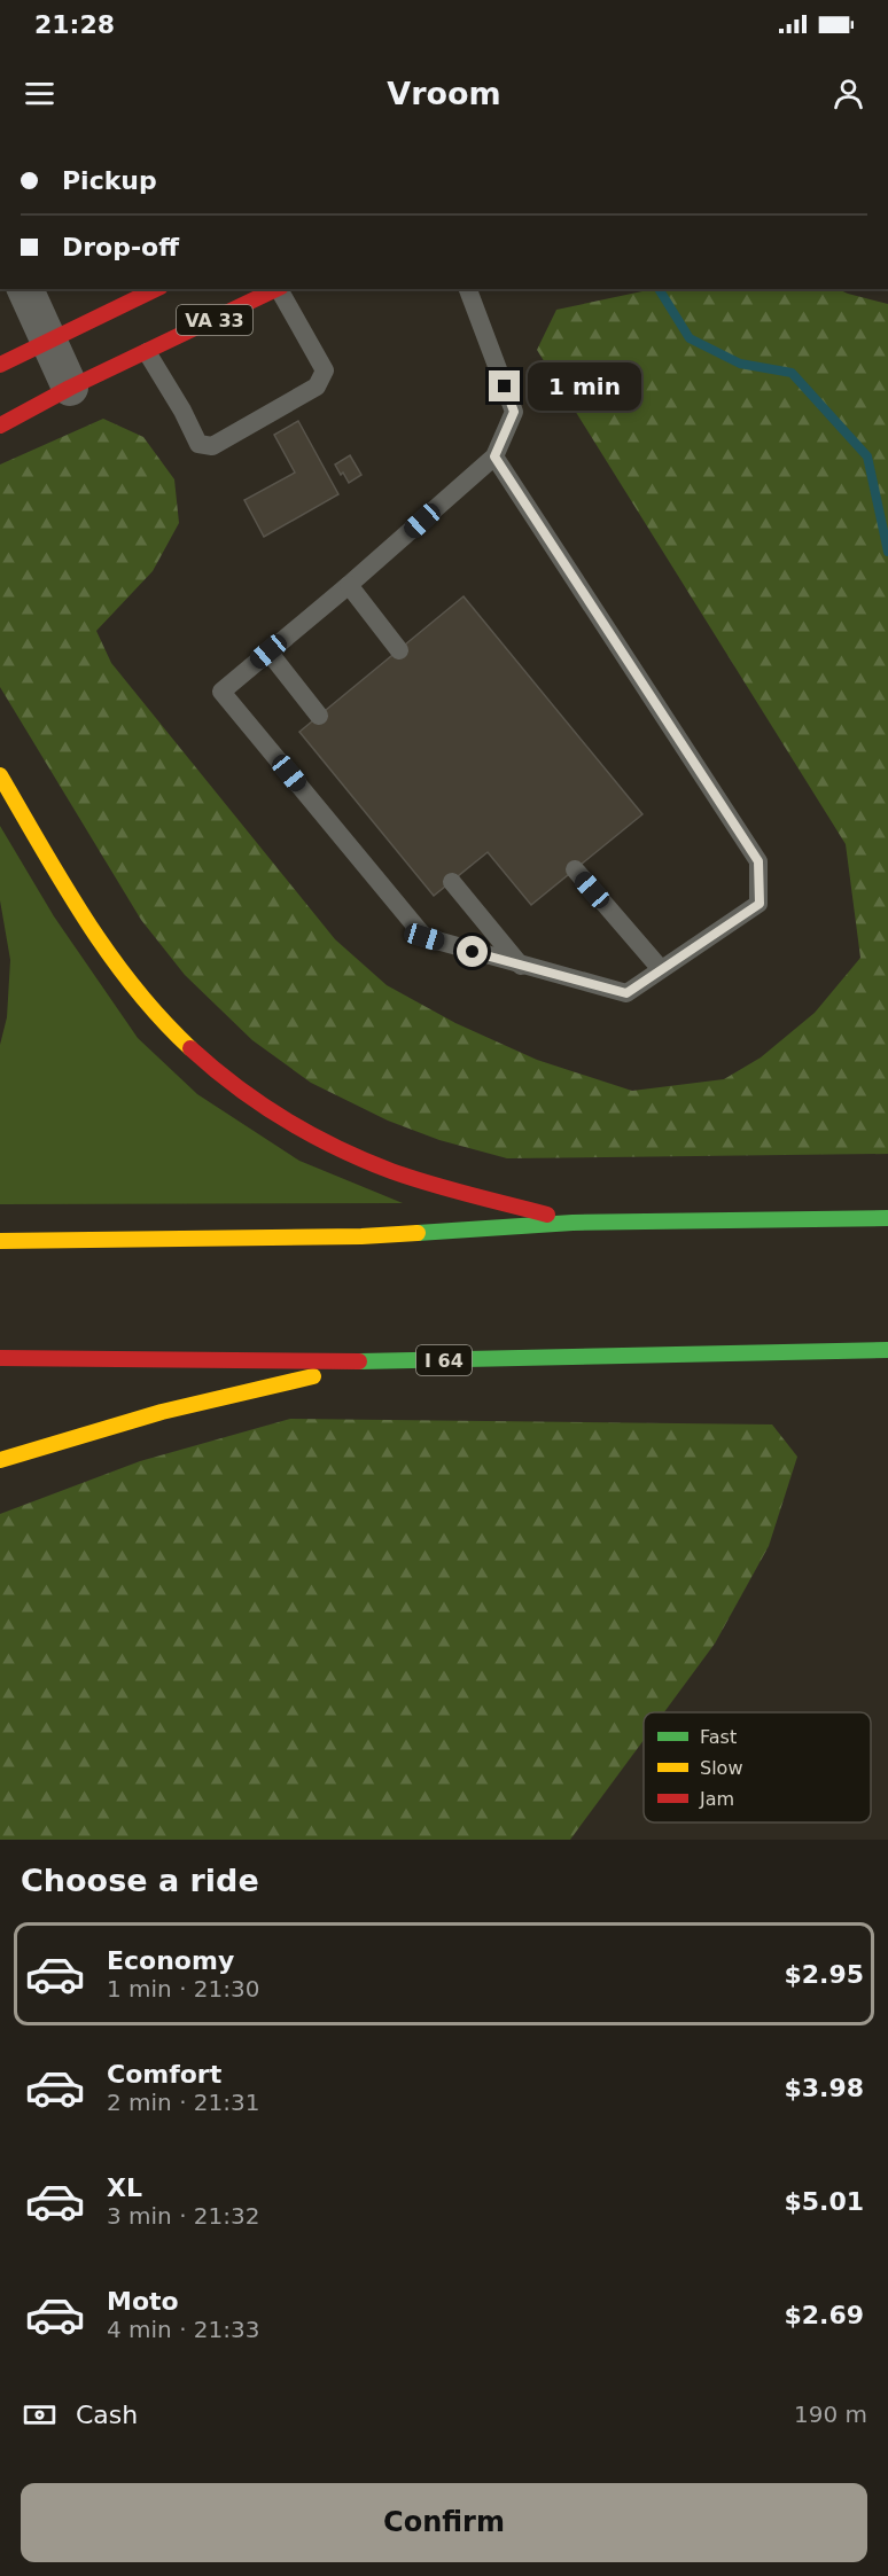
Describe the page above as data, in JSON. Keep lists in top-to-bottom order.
{
  "streets": {
    "main road": ["VA 33", "I 64"]
  },
  "legend": ["Fast", "Slow", "Jam"],
  "page": {
    "status": "21:28",
    "header": "Vroom",
    "banner": ["Pickup", "Drop-off"],
    "bubble": "1 min",
    "heading": "Choose a ride",
    "list": [
      {
        "name": "Economy",
        "note": "1 min · 21:30",
        "value": "$2.95"
      },
      {
        "name": "Comfort",
        "note": "2 min · 21:31",
        "value": "$3.98"
      },
      {
        "name": "XL",
        "note": "3 min · 21:32",
        "value": "$5.01"
      },
      {
        "name": "Moto",
        "note": "4 min · 21:33",
        "value": "$2.69"
      }
    ],
    "pay": ["Cash", "190 m"],
    "buttons": "Confirm"
  }
}
